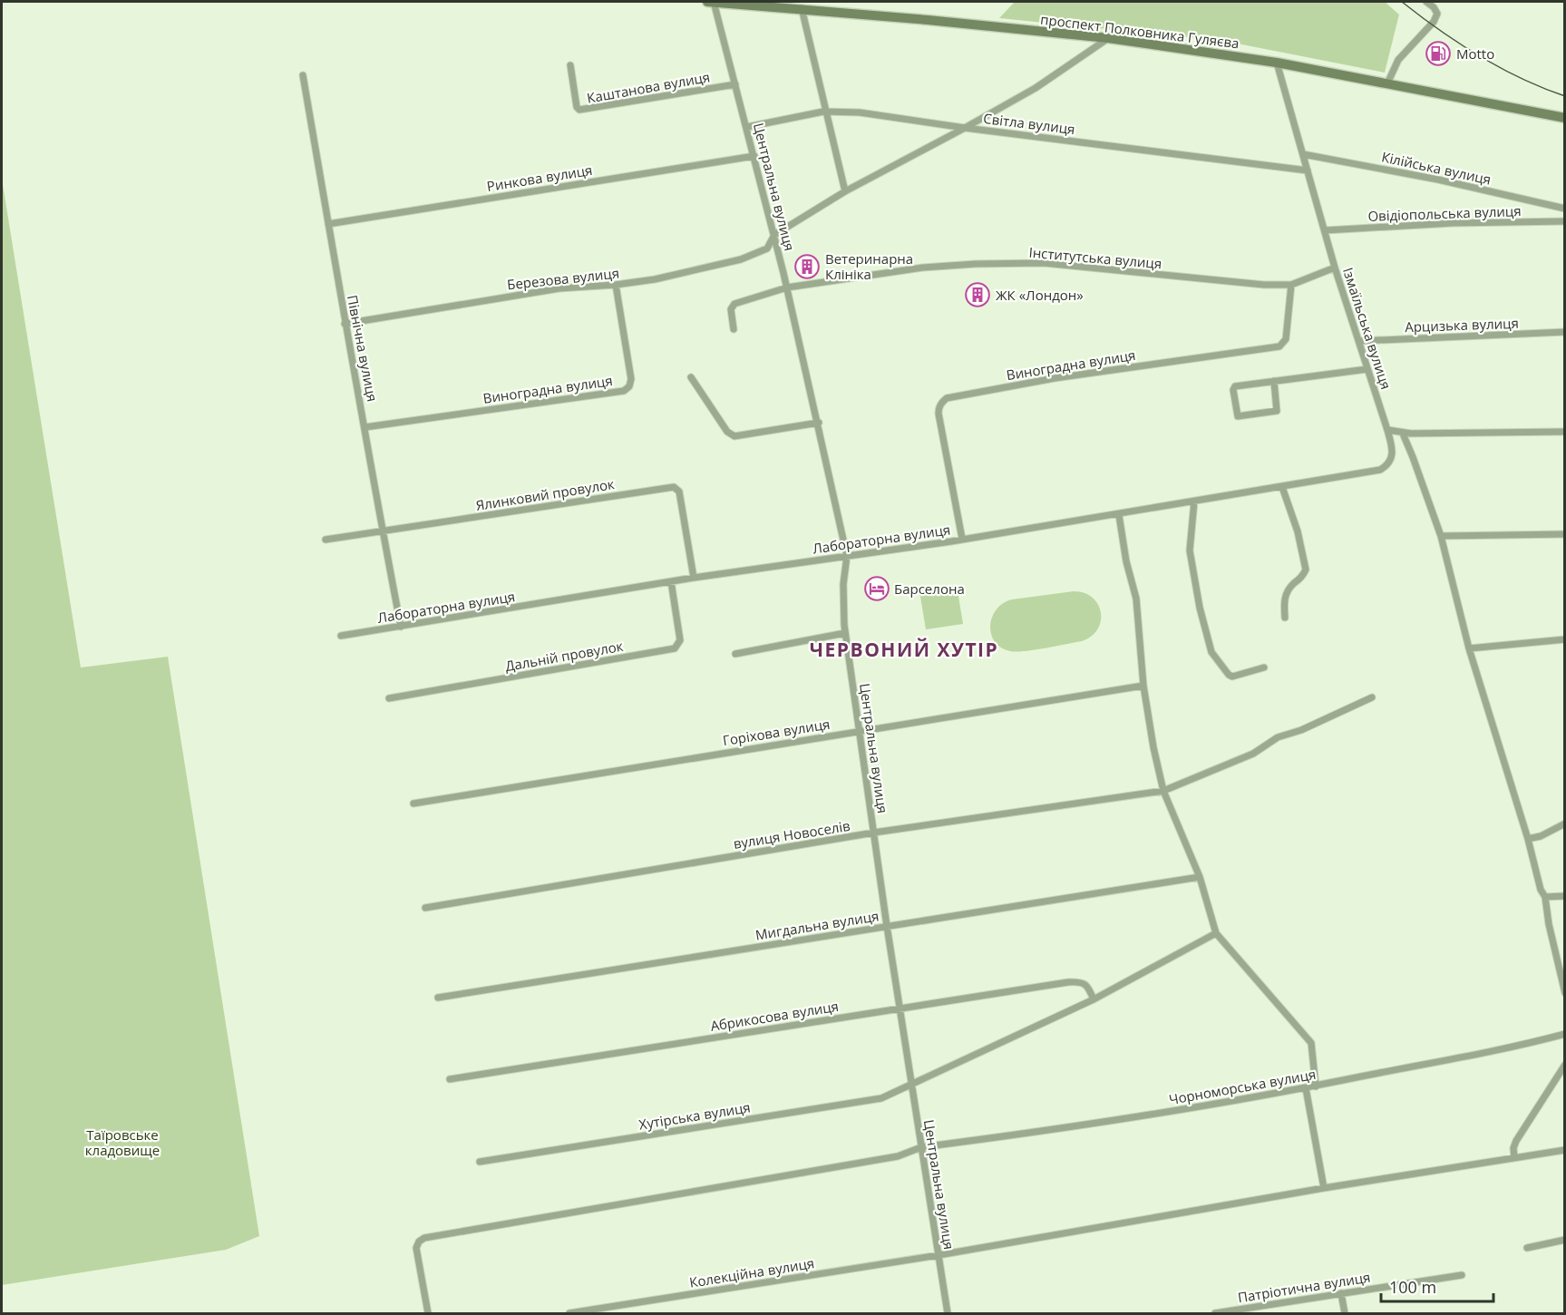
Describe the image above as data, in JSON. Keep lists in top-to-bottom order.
{
  "streets": {
    "main road": ["проспект Полковника Гуляєва"],
    "street": [
      "Каштанова вулиця",
      "Світла вулиця",
      "Кілійська вулиця",
      "Ринкова вулиця",
      "Центральна вулиця",
      "Овідіопольська вулиця",
      "Інститутська вулиця",
      "Березова вулиця",
      "Арцизька вулиця",
      "Ізмаїльська вулиця",
      "Північна вулиця",
      "Виноградна вулиця",
      "Ялинковий провулок",
      "Лабораторна вулиця",
      "Дальній провулок",
      "Горіхова вулиця",
      "вулиця Новоселів",
      "Мигдальна вулиця",
      "Абрикосова вулиця",
      "Чорноморська вулиця",
      "Хутірська вулиця",
      "Колекційна вулиця",
      "Патріотична вулиця"
    ]
  },
  "crossings": [
    ["проспект Полковника Гуляєва", "Центральна вулиця"],
    ["проспект Полковника Гуляєва", "Ізмаїльська вулиця"],
    ["Каштанова вулиця", "Центральна вулиця"],
    ["Світла вулиця", "Центральна вулиця"],
    ["Світла вулиця", "Березова вулиця"],
    ["Світла вулиця", "Ізмаїльська вулиця"],
    ["Кілійська вулиця", "Ізмаїльська вулиця"],
    ["Ринкова вулиця", "Центральна вулиця"],
    ["Ринкова вулиця", "Північна вулиця"],
    ["Центральна вулиця", "Інститутська вулиця"],
    ["Центральна вулиця", "Березова вулиця"],
    ["Центральна вулиця", "Лабораторна вулиця"],
    ["Центральна вулиця", "Горіхова вулиця"],
    ["Центральна вулиця", "вулиця Новоселів"],
    ["Центральна вулиця", "Мигдальна вулиця"],
    ["Центральна вулиця", "Абрикосова вулиця"],
    ["Центральна вулиця", "Чорноморська вулиця"],
    ["Центральна вулиця", "Хутірська вулиця"],
    ["Центральна вулиця", "Колекційна вулиця"],
    ["Овідіопольська вулиця", "Ізмаїльська вулиця"],
    ["Інститутська вулиця", "Ізмаїльська вулиця"],
    ["Інститутська вулиця", "Виноградна вулиця"],
    ["Березова вулиця", "Північна вулиця"],
    ["Березова вулиця", "Виноградна вулиця"],
    ["Арцизька вулиця", "Ізмаїльська вулиця"],
    ["Ізмаїльська вулиця", "Лабораторна вулиця"],
    ["Північна вулиця", "Виноградна вулиця"],
    ["Північна вулиця", "Ялинковий провулок"],
    ["Північна вулиця", "Лабораторна вулиця"],
    ["Виноградна вулиця", "Лабораторна вулиця"],
    ["Ялинковий провулок", "Лабораторна вулиця"],
    ["Лабораторна вулиця", "Дальній провулок"]
  ],
  "districts": ["ЧЕРВОНИЙ ХУТІР"],
  "parks": ["Таїровське кладовище"],
  "places": {
    "fuel station": ["Motto"],
    "building": ["Ветеринарна Клініка", "ЖК «Лондон»"],
    "hotel": ["Барселона"]
  },
  "scale_bar": "100 m"
}
